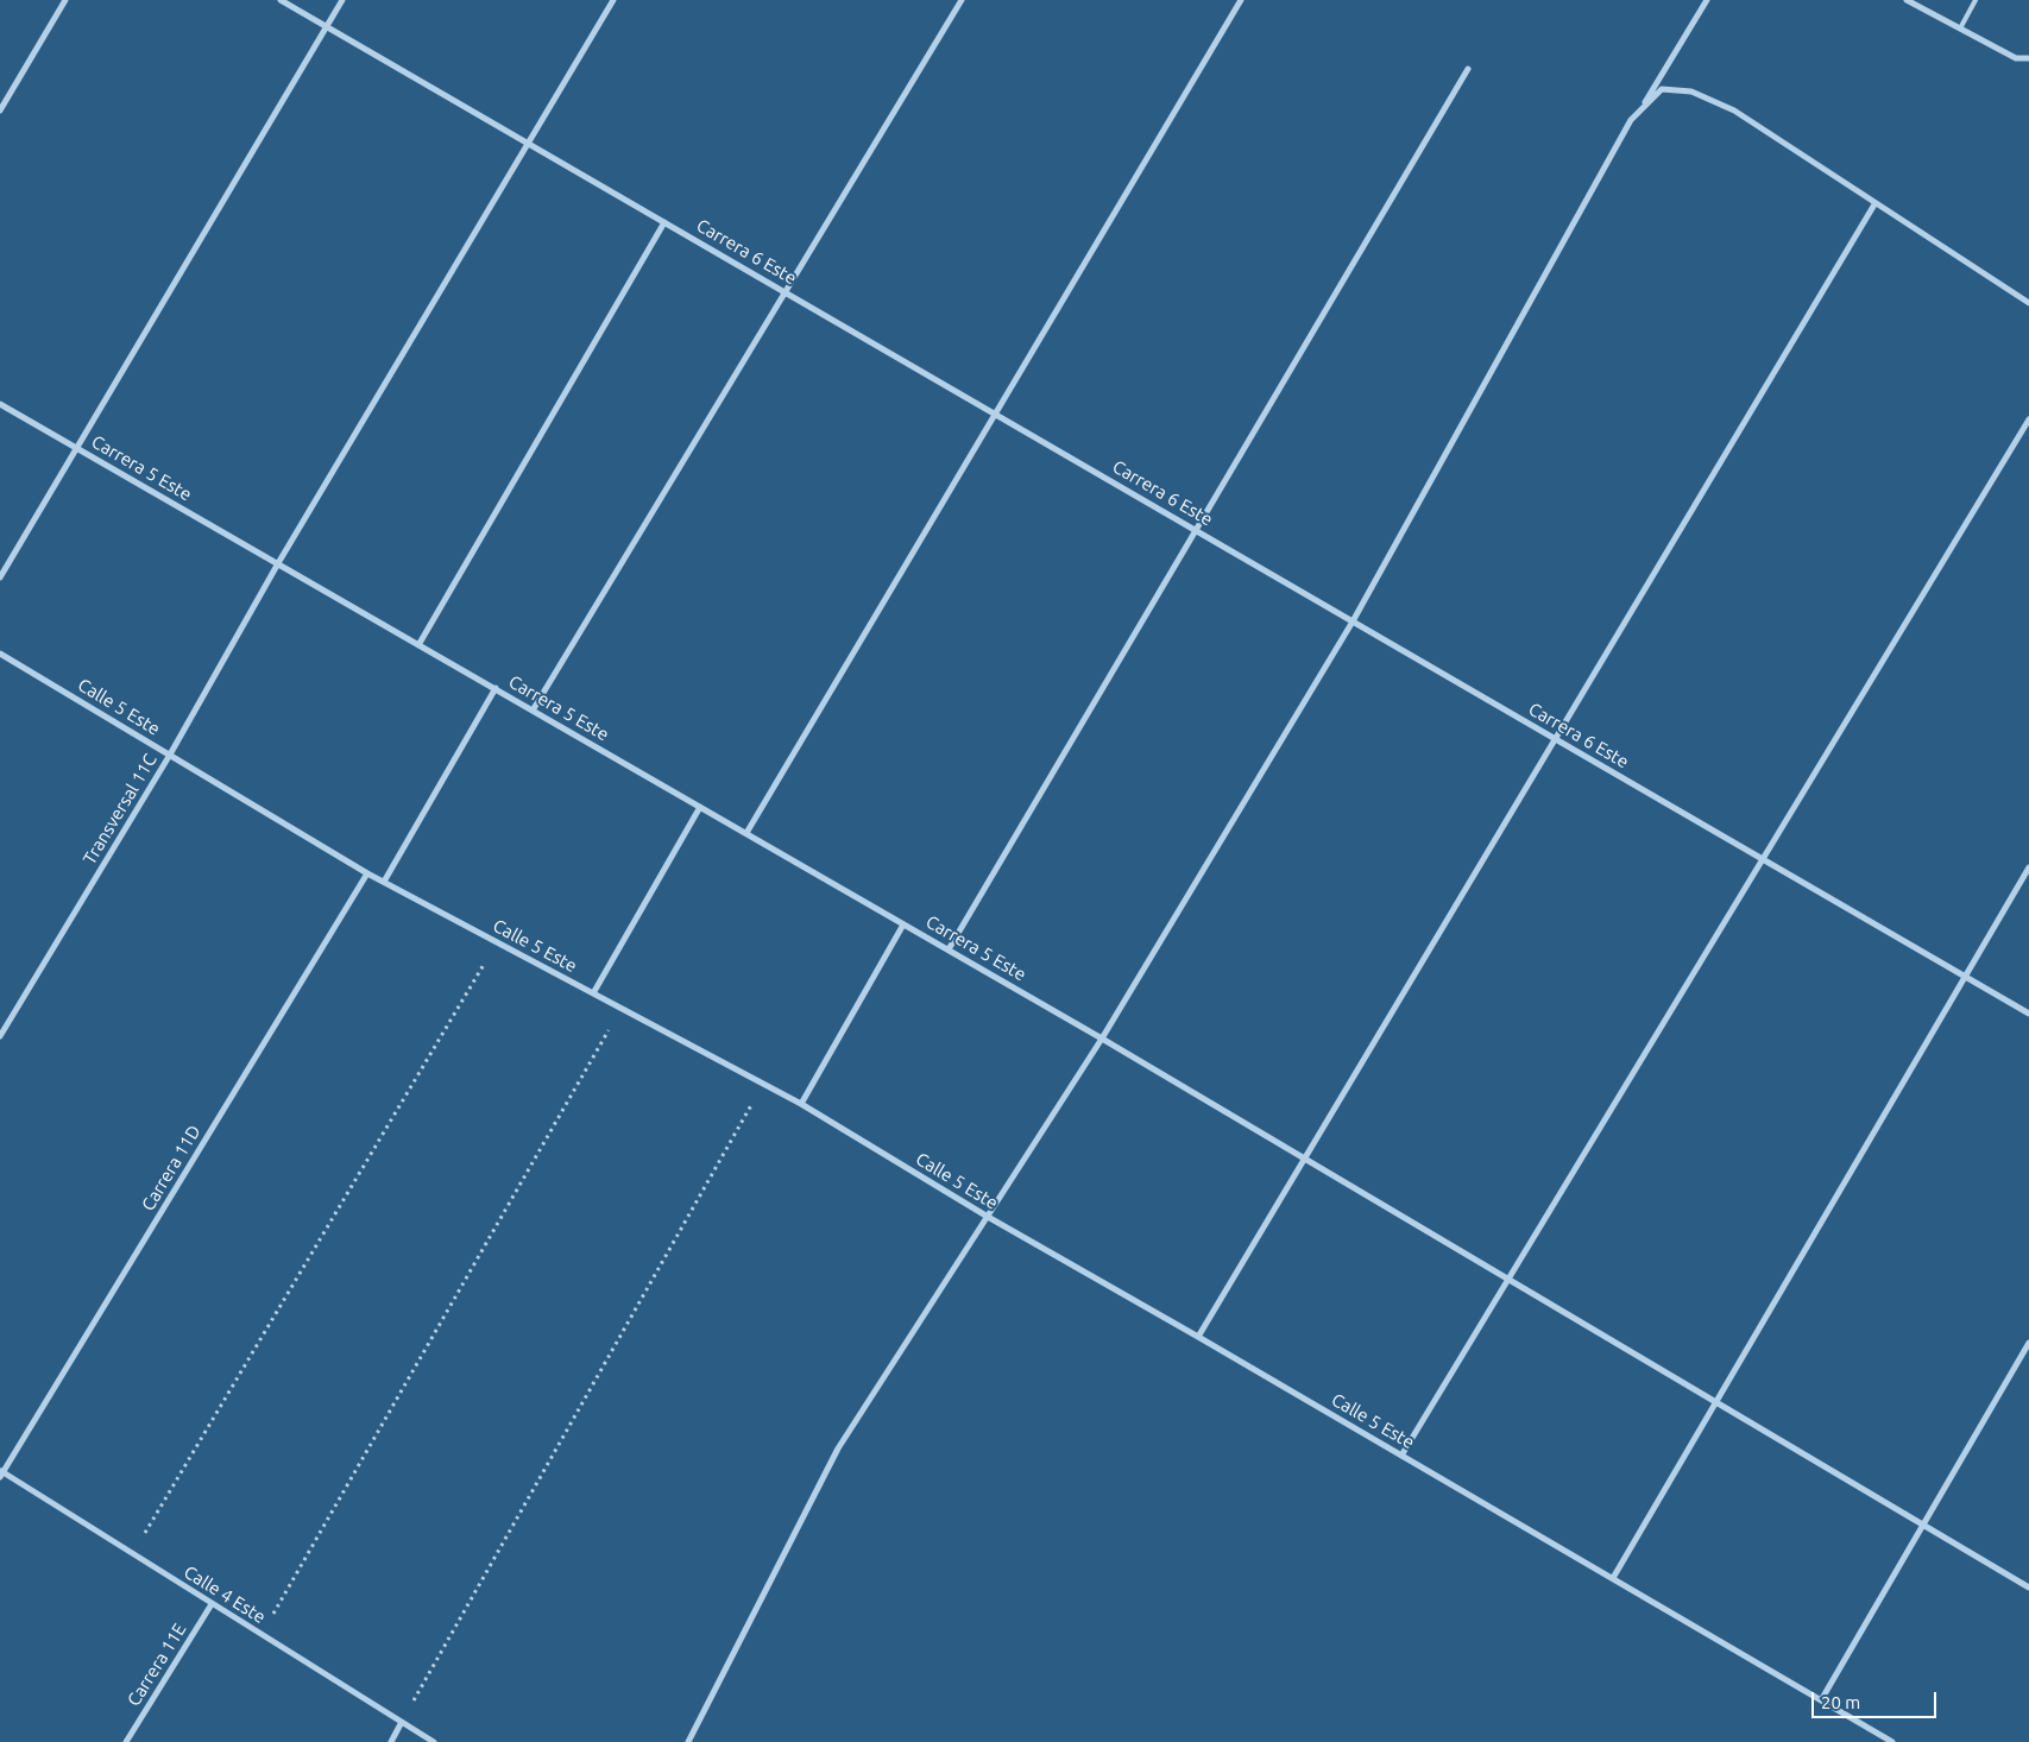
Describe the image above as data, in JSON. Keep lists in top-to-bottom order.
{
  "streets": {
    "street": [
      "Carrera 6 Este",
      "Carrera 5 Este",
      "Calle 5 Este",
      "Transversal 11C",
      "Carrera 11D",
      "Calle 4 Este",
      "Carrera 11E"
    ]
  },
  "crossings": [
    ["Carrera 6 Este", "Transversal 11C"],
    ["Carrera 5 Este", "Transversal 11C"],
    ["Calle 5 Este", "Transversal 11C"],
    ["Calle 5 Este", "Carrera 11D"],
    ["Carrera 11D", "Calle 4 Este"],
    ["Calle 4 Este", "Carrera 11E"]
  ],
  "scale_bar": "20 m"
}
